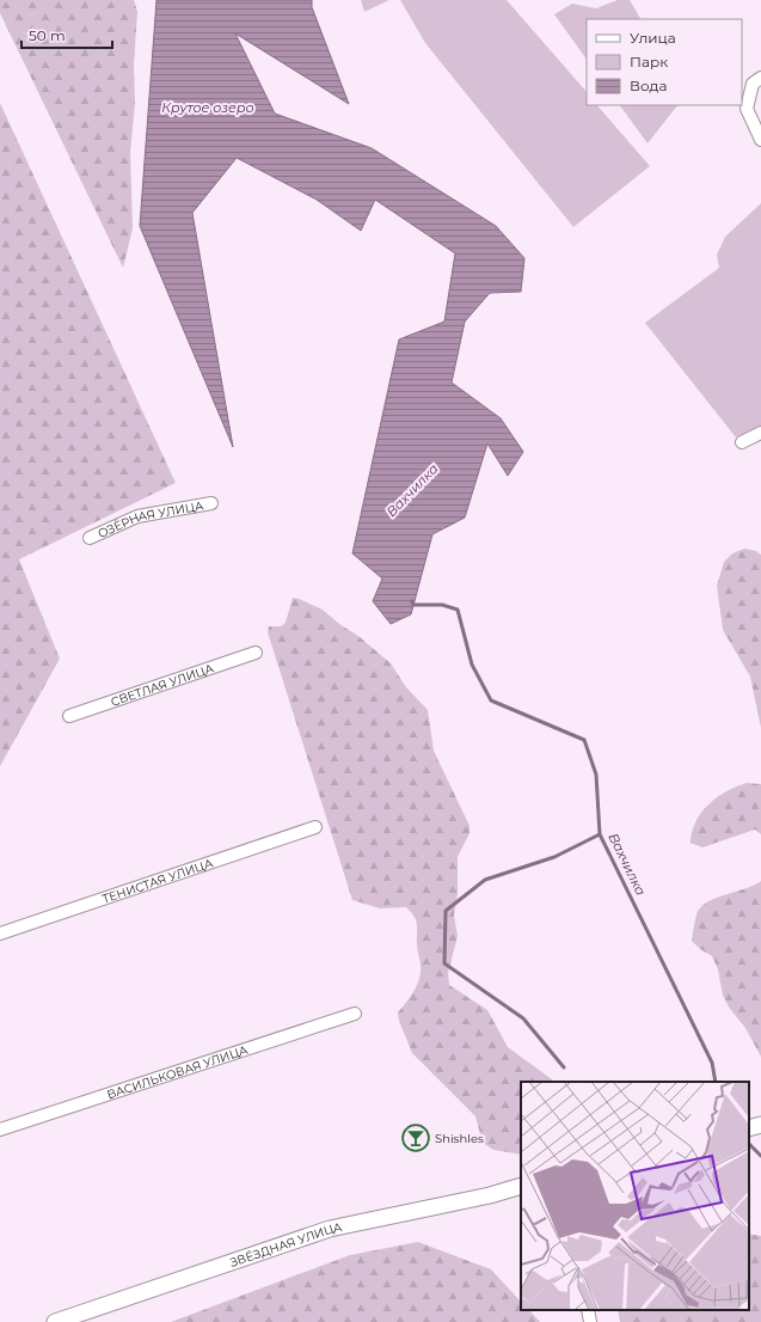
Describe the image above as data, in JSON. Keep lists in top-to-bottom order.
{
  "streets": {
    "main road": ["ЗВЁЗДНАЯ УЛИЦА"],
    "street": [
      "ОЗЁРНАЯ УЛИЦА",
      "СВЕТЛАЯ УЛИЦА",
      "ТЕНИСТАЯ УЛИЦА",
      "ВАСИЛЬКОВАЯ УЛИЦА"
    ]
  },
  "water": ["Крутое озеро", "Вахчилка"],
  "places": {
    "bar": ["Shishles"]
  },
  "legend": ["Улица", "Парк", "Вода"],
  "scale_bar": "50 m"
}
